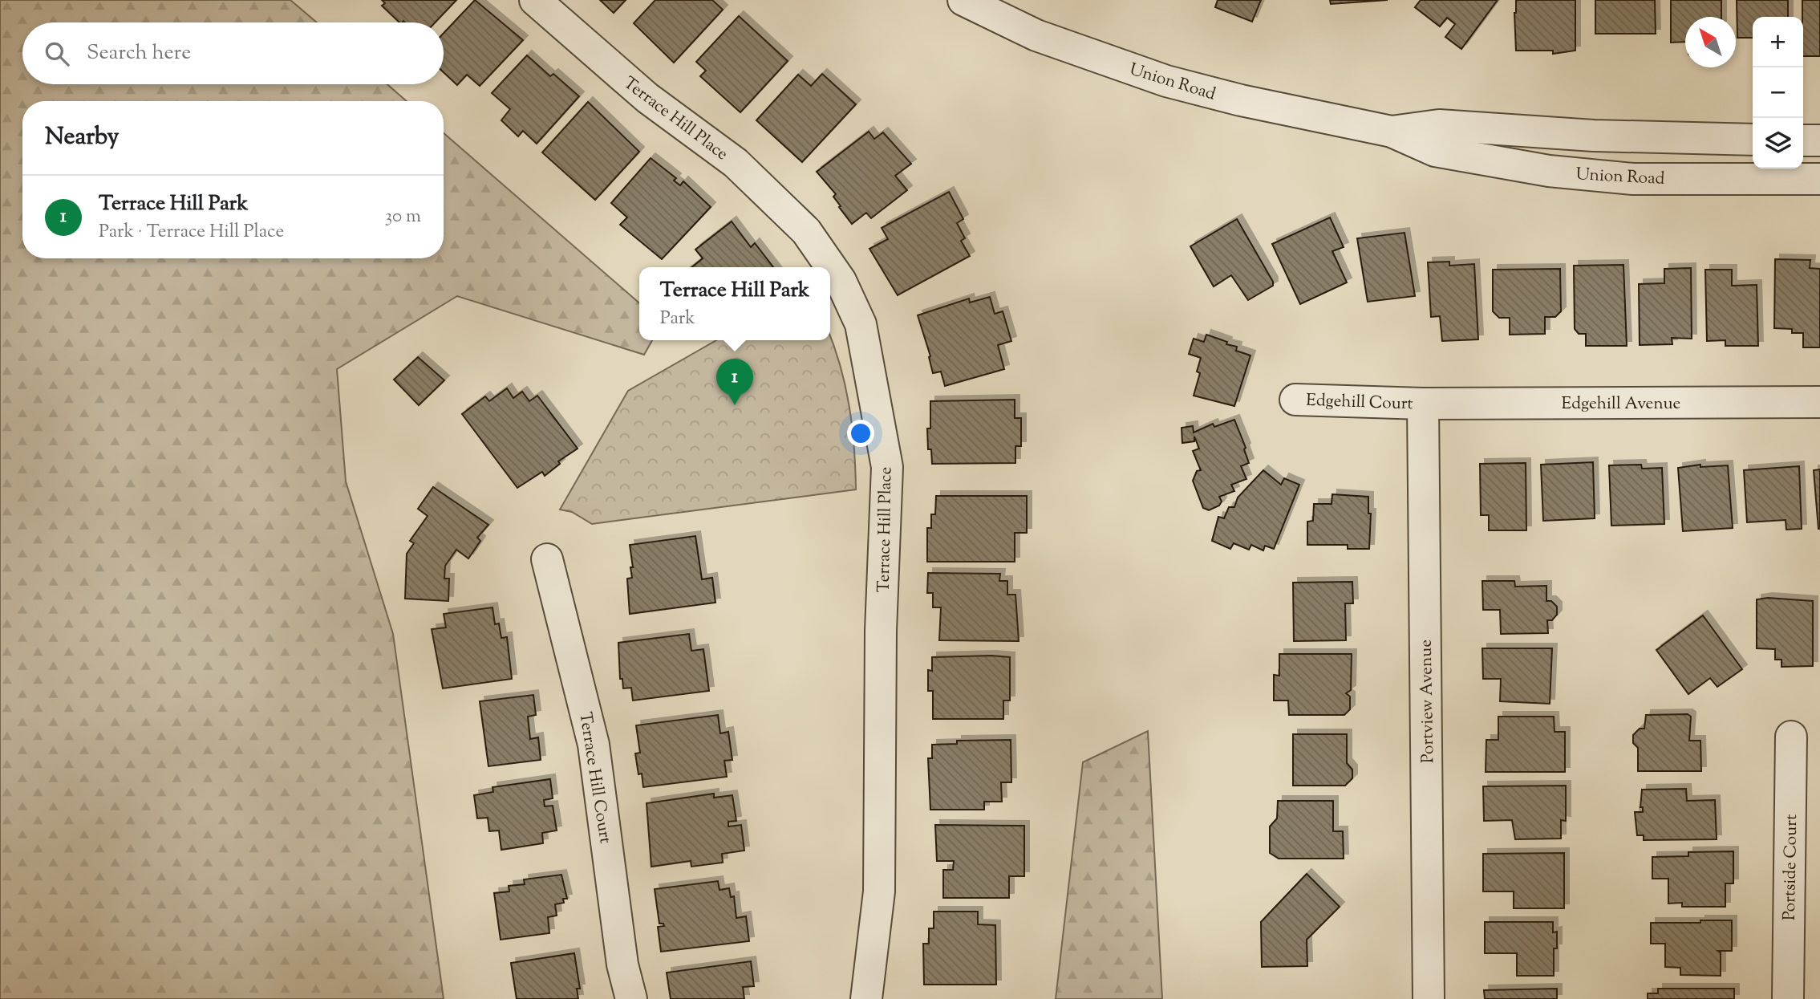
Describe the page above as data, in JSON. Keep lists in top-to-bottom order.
{
  "streets": {
    "street": [
      "Union Road",
      "Terrace Hill Place",
      "Edgehill Court",
      "Edgehill Avenue",
      "Portview Avenue",
      "Terrace Hill Court",
      "Portside Court"
    ]
  },
  "crossings": [
    ["Edgehill Court", "Edgehill Avenue"],
    ["Edgehill Court", "Portview Avenue"],
    ["Edgehill Avenue", "Portview Avenue"]
  ],
  "north": "top left",
  "page": {
    "map_buttons": ["+", "−"],
    "search": "Search here",
    "heading": "Nearby",
    "list": [
      {
        "mark": "1",
        "name": "Terrace Hill Park",
        "note": "Park · Terrace Hill Place",
        "value": "30 m"
      }
    ],
    "popup": ["Terrace Hill Park", "Park"],
    "pins": "1"
  }
}
